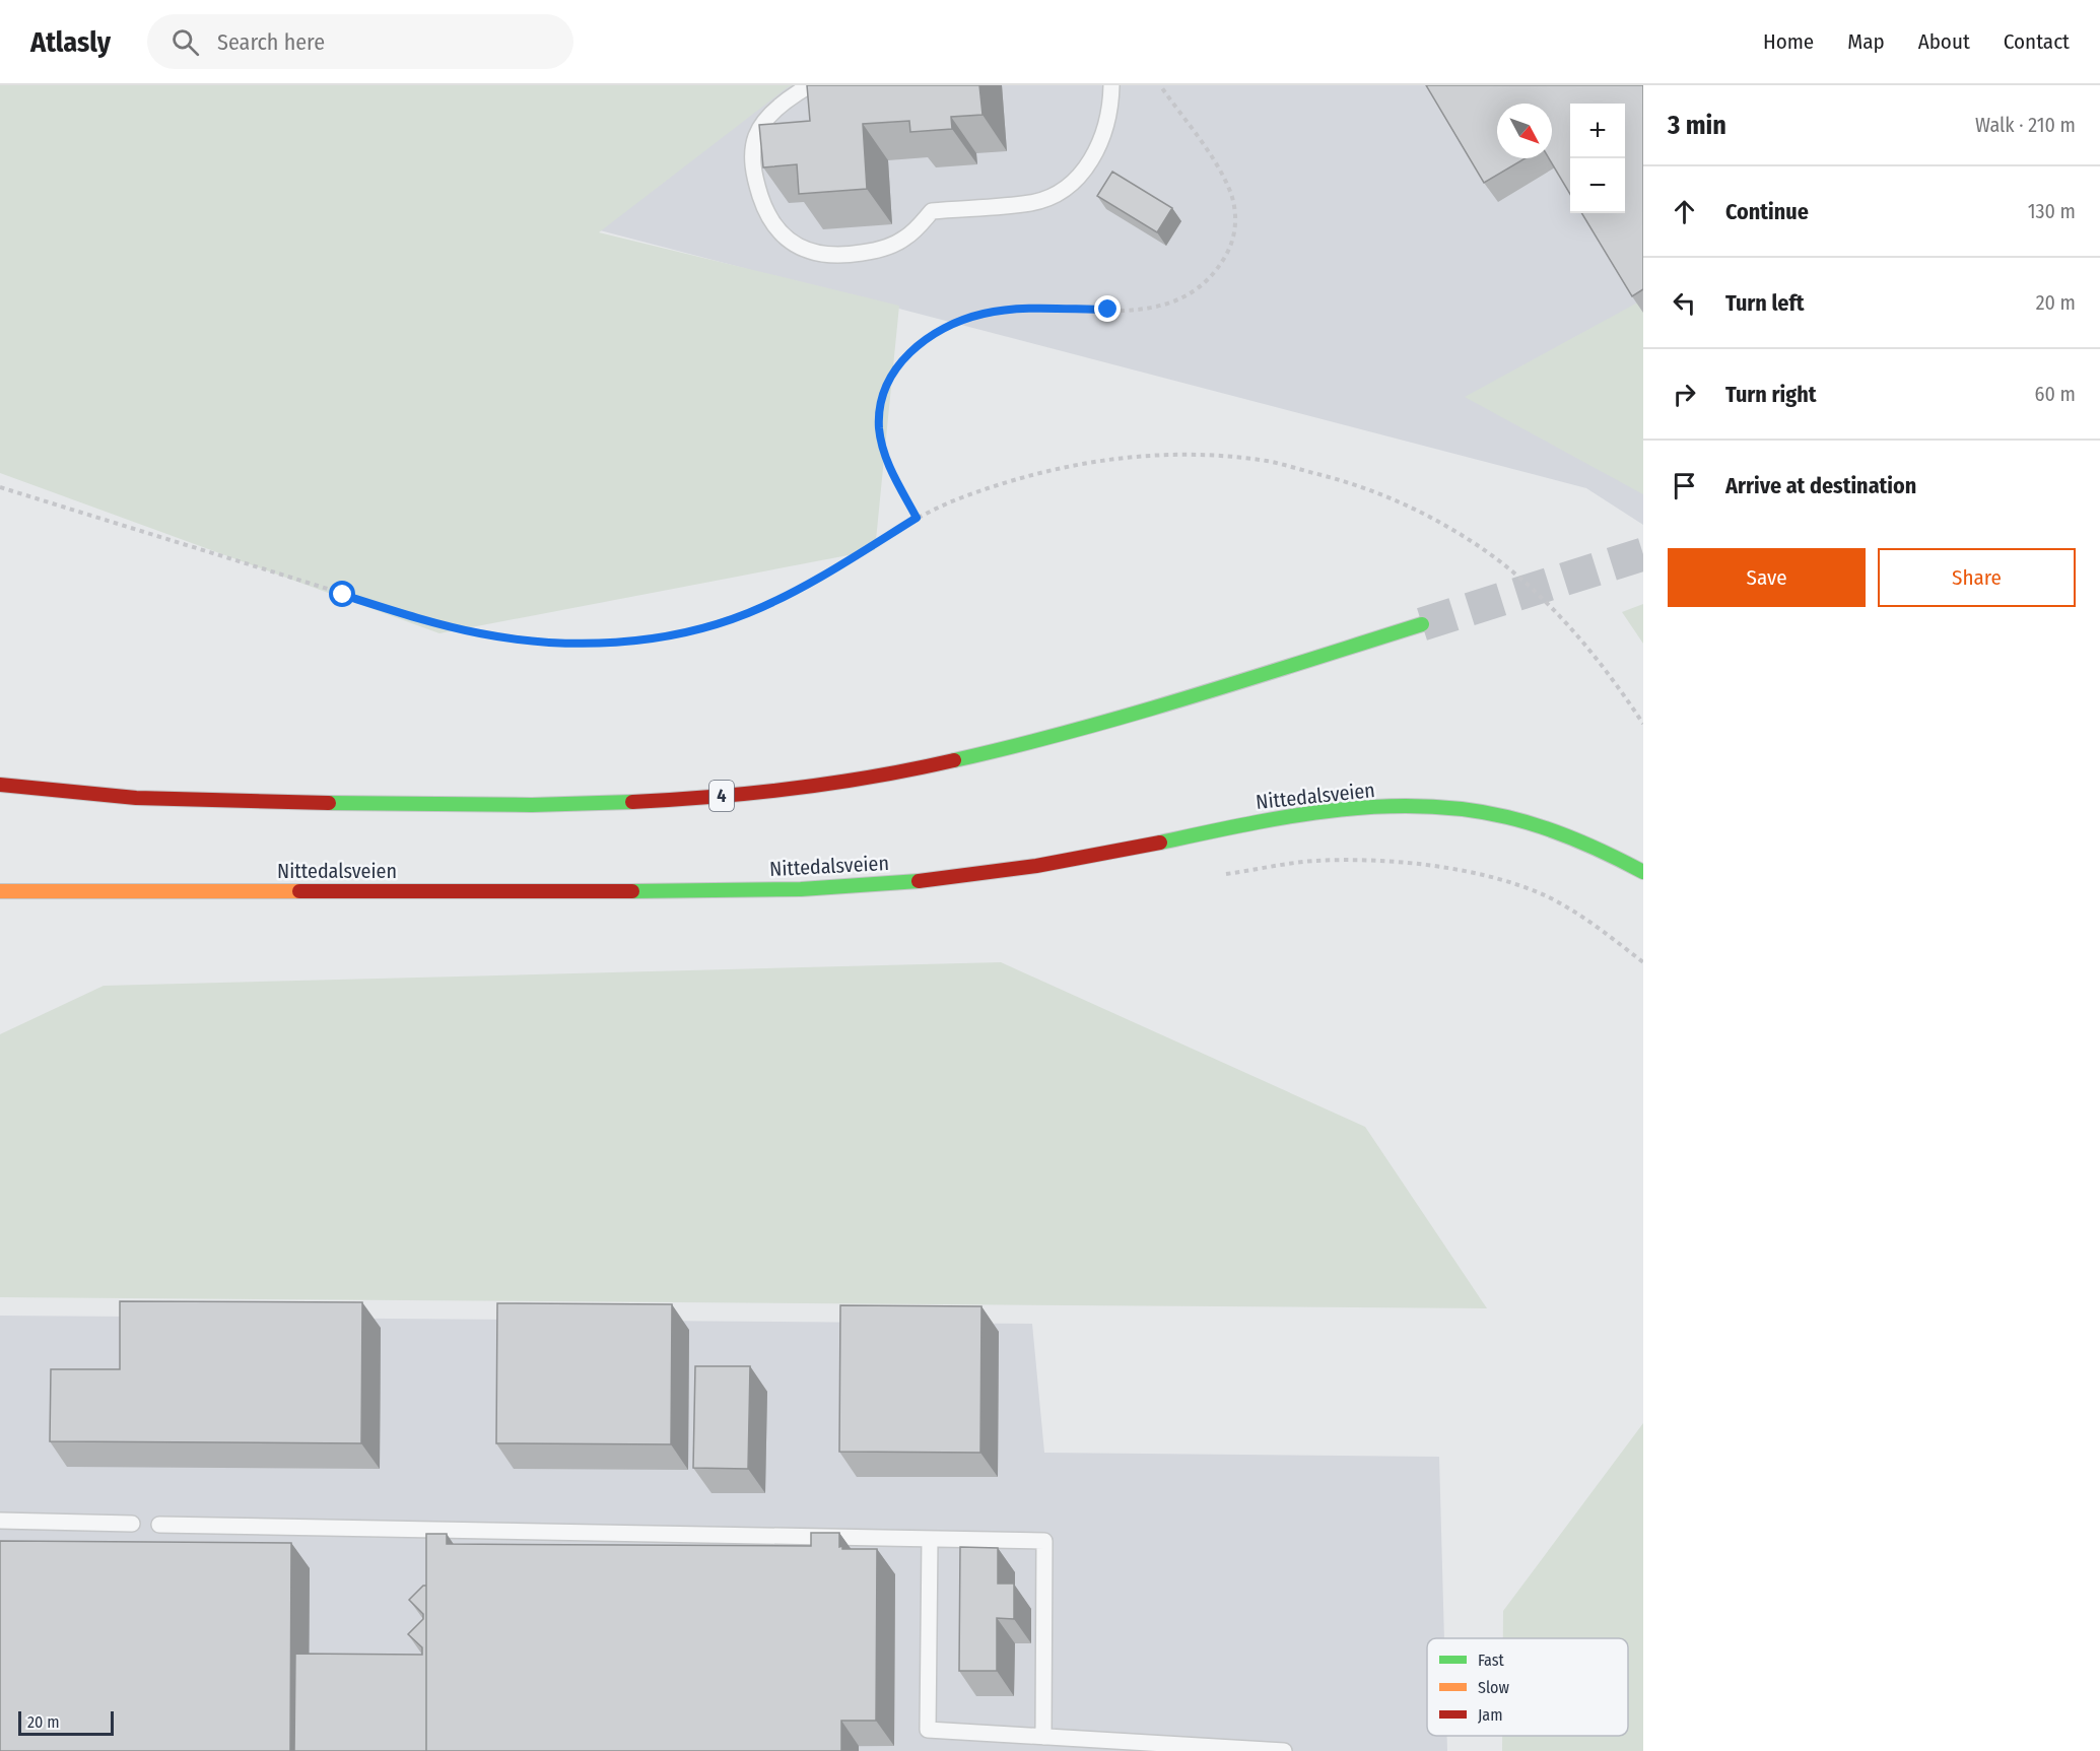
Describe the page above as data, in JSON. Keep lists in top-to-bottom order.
{
  "streets": {
    "main road": ["4", "Nittedalsveien"]
  },
  "legend": ["Fast", "Slow", "Jam"],
  "scale_bar": "20 m",
  "north": "bottom right",
  "page": {
    "header": "Atlasly",
    "search": "Search here",
    "nav": [
      "Home",
      "Map",
      "About",
      "Contact"
    ],
    "heading": ["3 min", "Walk · 210 m"],
    "map_buttons": ["+", "−"],
    "list": [
      ["Continue", "130 m"],
      ["Turn left", "20 m"],
      ["Turn right", "60 m"],
      "Arrive at destination"
    ],
    "buttons": ["Save", "Share"],
    "scale": "20 m"
  }
}
